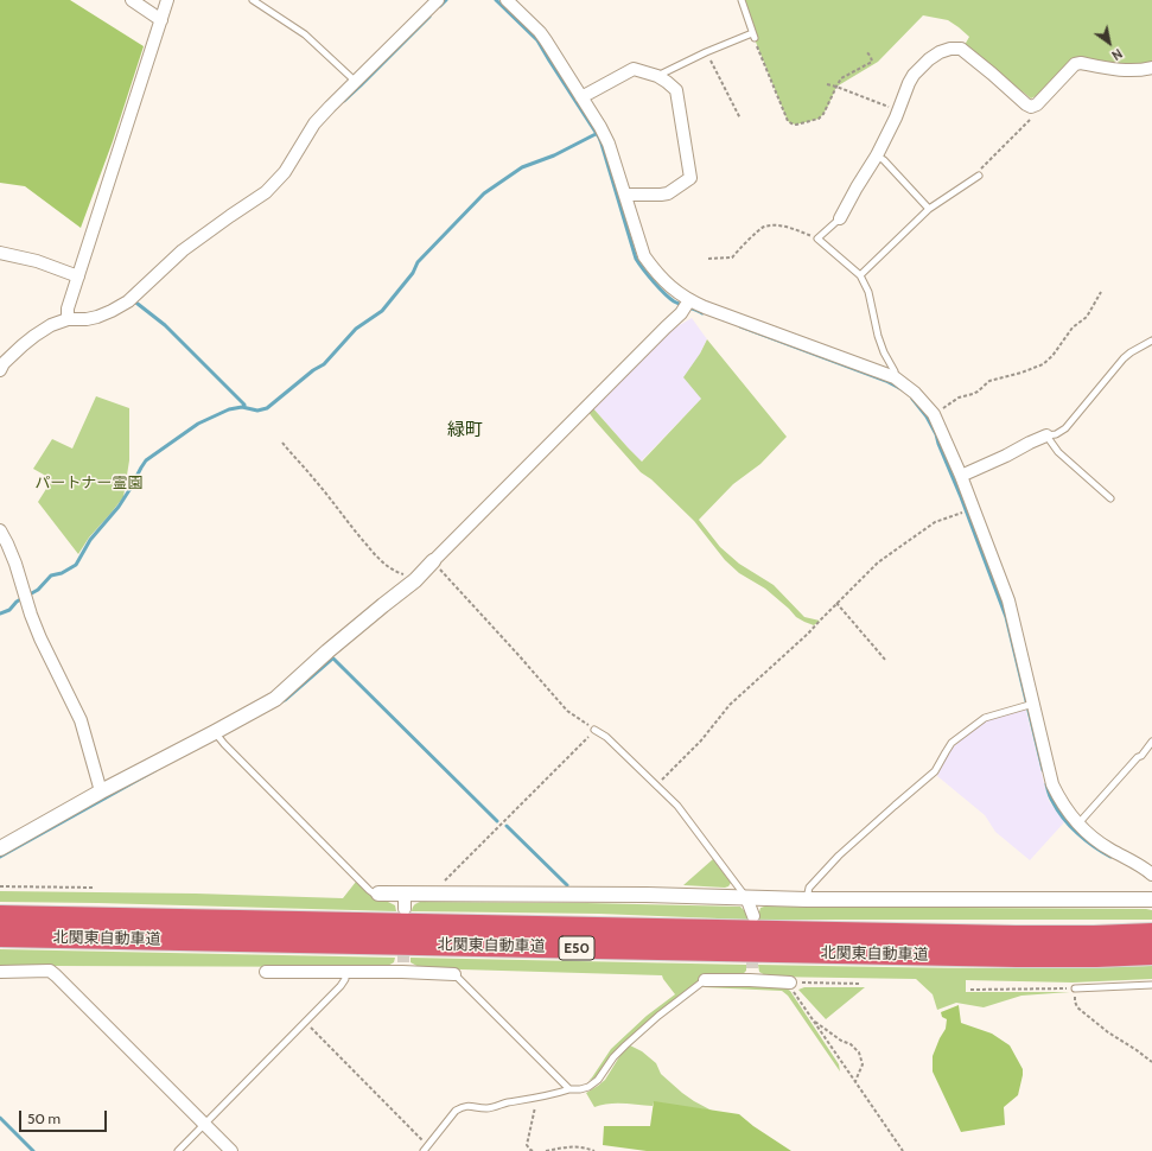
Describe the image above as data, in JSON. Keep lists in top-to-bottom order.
{
  "streets": {
    "highway": ["北関東自動車道", "E50"]
  },
  "districts": ["緑町"],
  "parks": ["パートナー霊園"],
  "scale_bar": "50 m",
  "north": "bottom right"
}
